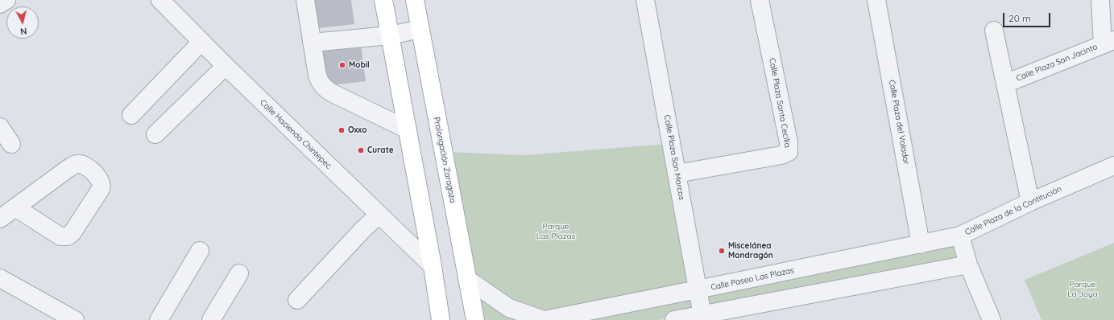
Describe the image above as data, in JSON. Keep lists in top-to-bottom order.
{
  "streets": {
    "main road": ["Prolongación Zaragoza"],
    "street": [
      "Calle Plaza San Jacinto",
      "Calle Plaza Santa Cecilia",
      "Calle Plaza del Volador",
      "Calle Hacienda Chintepec",
      "Calle Plaza San Marcos",
      "Calle Plaza de la Contitución",
      "Calle Paseo Las Plazas"
    ]
  },
  "crossings": [
    ["Calle Plaza San Jacinto", "Calle Plaza de la Contitución"],
    ["Calle Plaza Santa Cecilia", "Calle Plaza San Marcos"],
    ["Calle Plaza del Volador", "Calle Paseo Las Plazas"],
    ["Calle Plaza San Marcos", "Calle Paseo Las Plazas"],
    ["Prolongación Zaragoza", "Calle Paseo Las Plazas"],
    ["Calle Plaza de la Contitución", "Calle Paseo Las Plazas"]
  ],
  "parks": ["Parque Las Plazas", "Parque La Joya"],
  "places": [
    "Mobil",
    "Oxxo",
    "Curate",
    "Miscelánea Mondragón"
  ],
  "scale_bar": "20 m",
  "north": "bottom"
}
